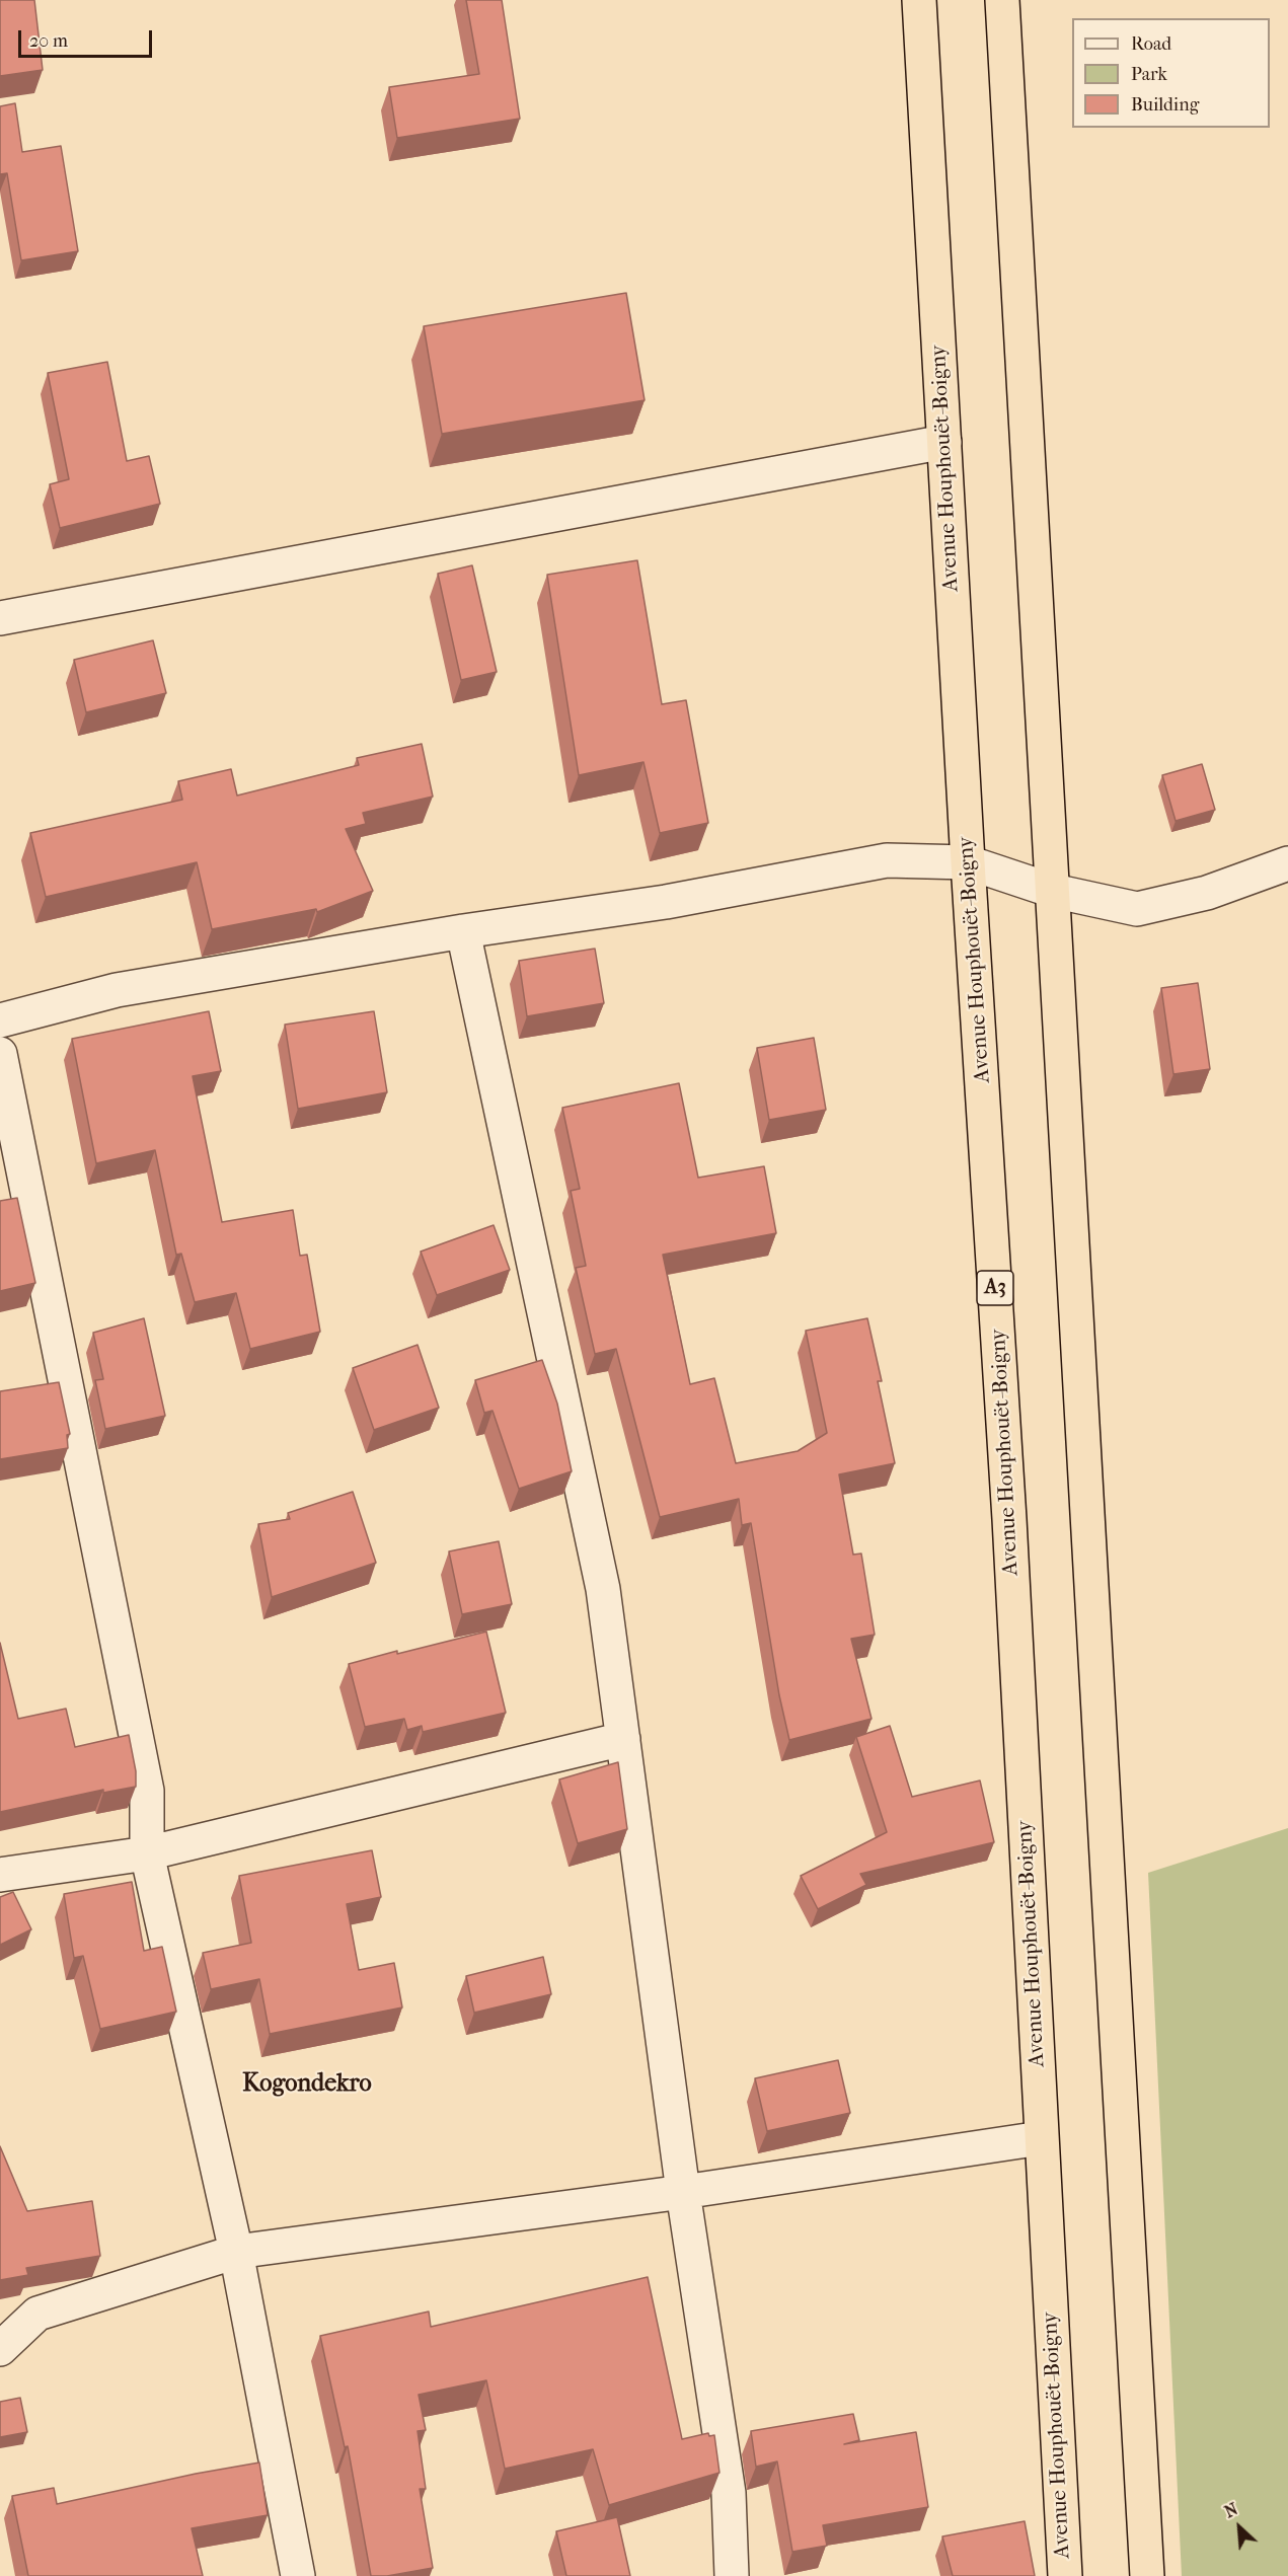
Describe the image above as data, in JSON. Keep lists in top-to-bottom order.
{
  "streets": {
    "highway": ["Avenue Houphouët-Boigny", "A3"]
  },
  "districts": ["Kogondekro"],
  "legend": ["Road", "Park", "Building"],
  "scale_bar": "20 m",
  "north": "top left"
}
